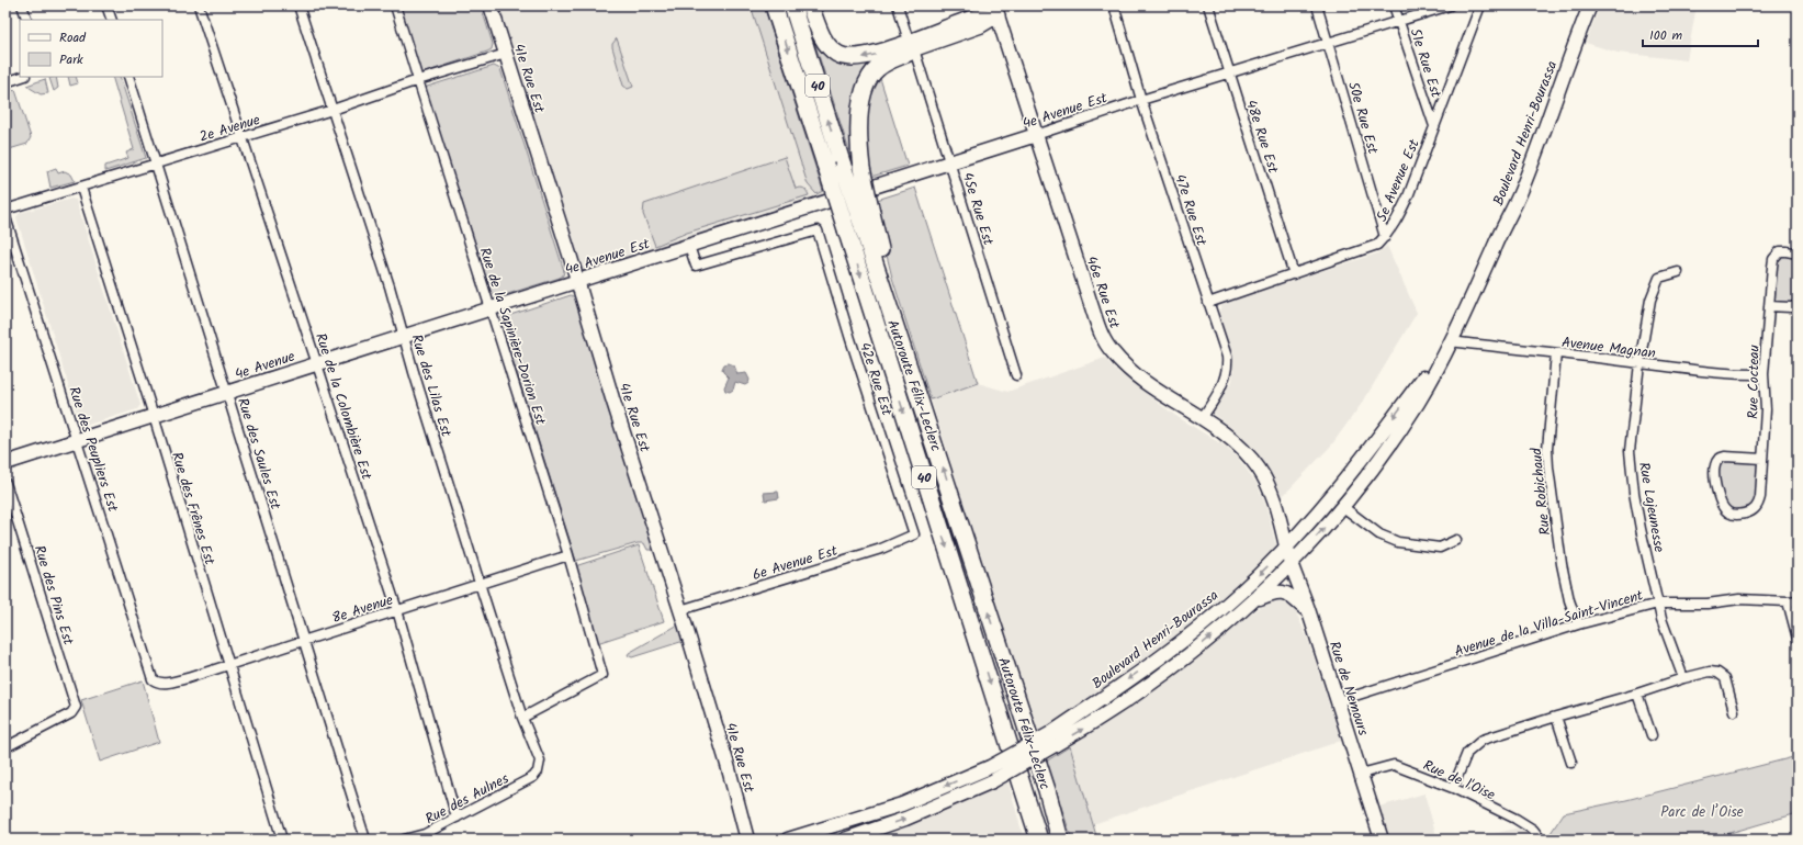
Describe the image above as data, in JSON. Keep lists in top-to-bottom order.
{
  "streets": {
    "highway": ["40", "Autoroute Félix-Leclerc"],
    "street": [
      "51e Rue Est",
      "41e Rue Est",
      "4e Avenue Est",
      "50e Rue Est",
      "2e Avenue",
      "Boulevard Henri-Bourassa",
      "48e Rue Est",
      "5e Avenue Est",
      "45e Rue Est",
      "47e Rue Est",
      "46e Rue Est",
      "Rue de la Sapinière-Dorion Est",
      "Avenue Magnan",
      "4e Avenue",
      "42e Rue Est",
      "Rue Cocteau",
      "Rue des Lilas Est",
      "Rue de la Colombière Est",
      "Rue des Peupliers Est",
      "Rue des Saules Est",
      "Rue Robichaud",
      "Rue Lajeunesse",
      "Rue des Frênes Est",
      "6e Avenue Est",
      "Rue des Pins Est",
      "8e Avenue",
      "Avenue de la Villa-Saint-Vincent",
      "Rue de Nemours",
      "Rue de l'Oise",
      "Rue des Aulnes"
    ]
  },
  "crossings": [
    ["51e Rue Est", "4e Avenue Est"],
    ["51e Rue Est", "5e Avenue Est"],
    ["41e Rue Est", "4e Avenue Est"],
    ["41e Rue Est", "2e Avenue"],
    ["41e Rue Est", "6e Avenue Est"],
    ["4e Avenue Est", "50e Rue Est"],
    ["4e Avenue Est", "48e Rue Est"],
    ["4e Avenue Est", "45e Rue Est"],
    ["4e Avenue Est", "47e Rue Est"],
    ["4e Avenue Est", "46e Rue Est"],
    ["4e Avenue Est", "4e Avenue"],
    ["4e Avenue Est", "42e Rue Est"],
    ["50e Rue Est", "5e Avenue Est"],
    ["2e Avenue", "Rue de la Sapinière-Dorion Est"],
    ["2e Avenue", "Rue des Lilas Est"],
    ["2e Avenue", "Rue de la Colombière Est"],
    ["2e Avenue", "Rue des Saules Est"],
    ["2e Avenue", "Rue des Frênes Est"],
    ["Boulevard Henri-Bourassa", "46e Rue Est"],
    ["Boulevard Henri-Bourassa", "Avenue Magnan"],
    ["Boulevard Henri-Bourassa", "Rue de Nemours"],
    ["48e Rue Est", "5e Avenue Est"],
    ["5e Avenue Est", "47e Rue Est"],
    ["47e Rue Est", "46e Rue Est"],
    ["46e Rue Est", "Rue de Nemours"],
    ["Rue de la Sapinière-Dorion Est", "4e Avenue"],
    ["Rue de la Sapinière-Dorion Est", "Rue des Lilas Est"],
    ["Rue de la Sapinière-Dorion Est", "8e Avenue"],
    ["Avenue Magnan", "Rue Cocteau"],
    ["Avenue Magnan", "Rue Robichaud"],
    ["Avenue Magnan", "Rue Lajeunesse"],
    ["4e Avenue", "Rue des Lilas Est"],
    ["4e Avenue", "Rue de la Colombière Est"],
    ["4e Avenue", "Rue des Peupliers Est"],
    ["4e Avenue", "Rue des Saules Est"],
    ["4e Avenue", "Rue des Frênes Est"],
    ["42e Rue Est", "6e Avenue Est"],
    ["Rue des Lilas Est", "8e Avenue"],
    ["Rue des Lilas Est", "Rue des Aulnes"],
    ["Rue de la Colombière Est", "8e Avenue"],
    ["Rue de la Colombière Est", "Rue des Aulnes"],
    ["Rue des Peupliers Est", "8e Avenue"],
    ["Rue des Saules Est", "8e Avenue"],
    ["Rue Robichaud", "Avenue de la Villa-Saint-Vincent"],
    ["Rue Lajeunesse", "Avenue de la Villa-Saint-Vincent"],
    ["Rue des Frênes Est", "8e Avenue"],
    ["Avenue de la Villa-Saint-Vincent", "Rue de Nemours"],
    ["Rue de Nemours", "Rue de l'Oise"]
  ],
  "parks": ["Parc de l’Oise"],
  "legend": ["Road", "Park"],
  "scale_bar": "100 m"
}
